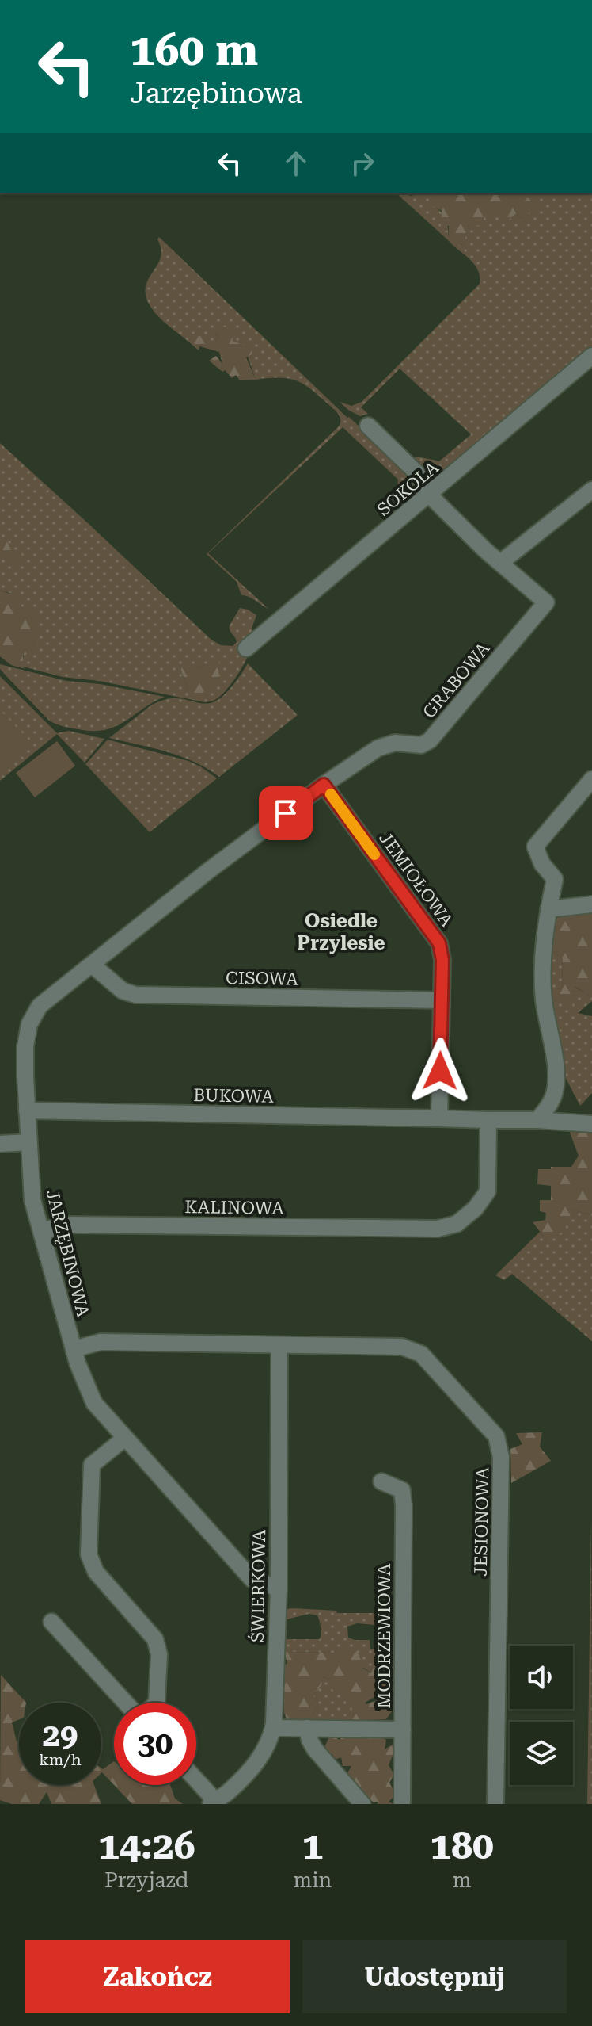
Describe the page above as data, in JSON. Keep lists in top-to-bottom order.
{
  "streets": {
    "street": [
      "SOKOLA",
      "GRABOWA",
      "JEMIOŁOWA",
      "CISOWA",
      "BUKOWA",
      "KALINOWA",
      "JARZĘBINOWA",
      "JESIONOWA",
      "ŚWIERKOWA",
      "MODRZEWIOWA"
    ]
  },
  "crossings": [
    ["GRABOWA", "JARZĘBINOWA"],
    ["JEMIOŁOWA", "CISOWA"],
    ["JEMIOŁOWA", "BUKOWA"],
    ["JEMIOŁOWA", "JARZĘBINOWA"],
    ["CISOWA", "JARZĘBINOWA"],
    ["BUKOWA", "JARZĘBINOWA"],
    ["KALINOWA", "JARZĘBINOWA"],
    ["JARZĘBINOWA", "JESIONOWA"],
    ["JARZĘBINOWA", "ŚWIERKOWA"],
    ["JESIONOWA", "ŚWIERKOWA"]
  ],
  "districts": ["Osiedle Przylesie"],
  "page": {
    "turn": ["160 m", "Jarzębinowa"],
    "speed": "29 km/h",
    "limit": "30",
    "eta": [
      "14:26",
      "Przyjazd",
      "1",
      "min",
      "180",
      "m"
    ],
    "buttons": ["Zakończ", "Udostępnij"]
  }
}
